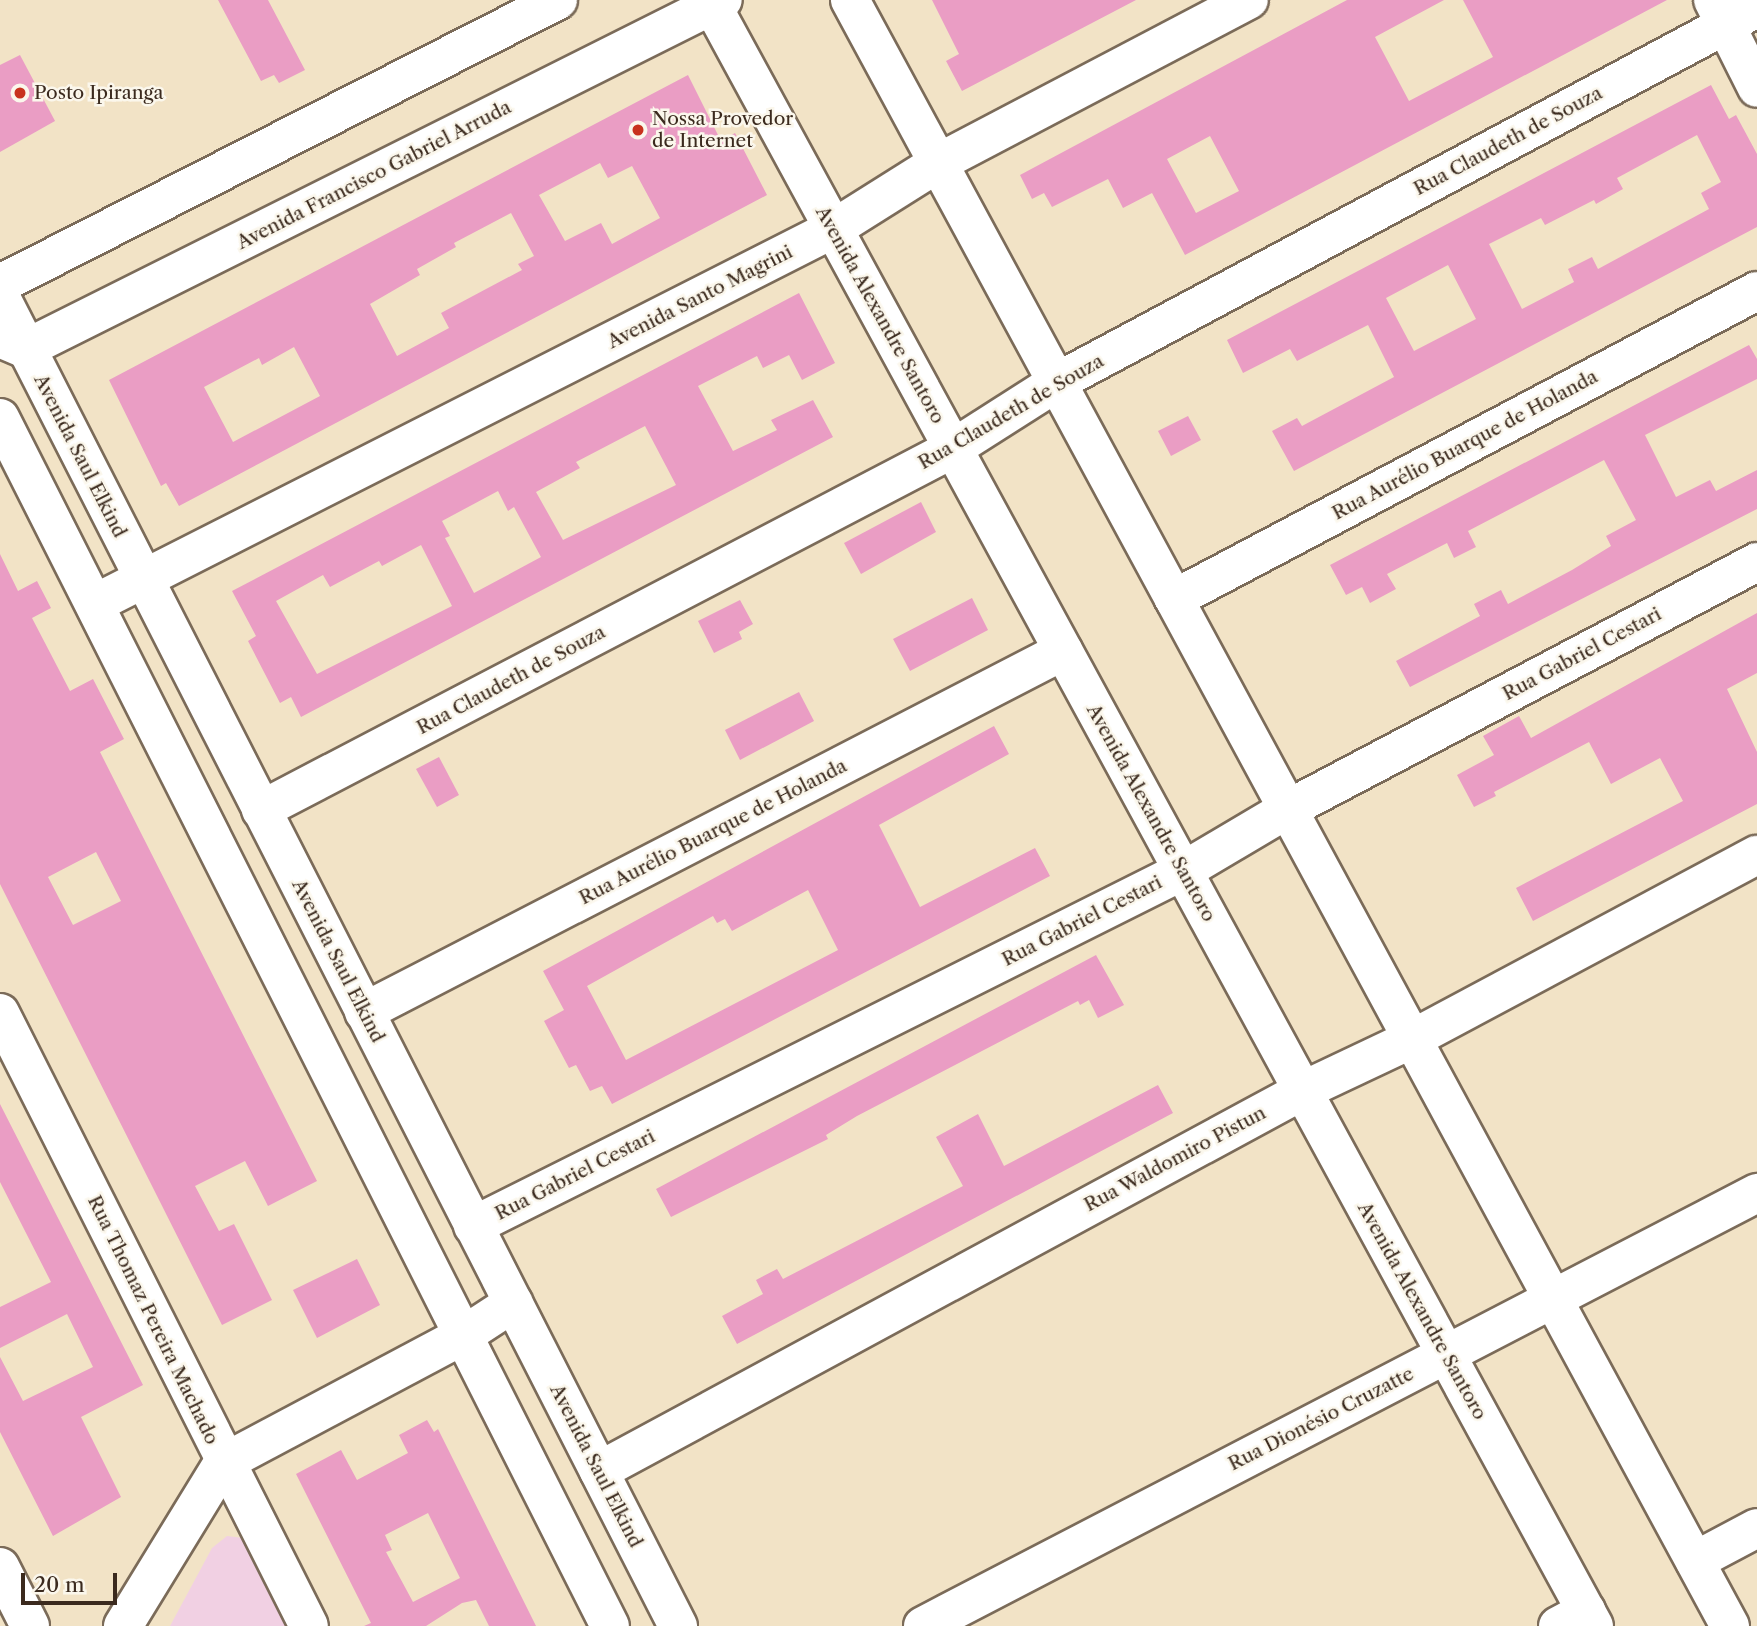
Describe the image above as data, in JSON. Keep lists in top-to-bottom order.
{
  "streets": {
    "street": [
      "Rua Claudeth de Souza",
      "Avenida Francisco Gabriel Arruda",
      "Avenida Santo Magrini",
      "Avenida Alexandre Santoro",
      "Rua Aurélio Buarque de Holanda",
      "Avenida Saul Elkind",
      "Rua Gabriel Cestari",
      "Rua Waldomiro Pistun",
      "Rua Thomaz Pereira Machado",
      "Rua Dionésio Cruzatte"
    ]
  },
  "crossings": [
    ["Rua Claudeth de Souza", "Avenida Alexandre Santoro"],
    ["Rua Claudeth de Souza", "Avenida Saul Elkind"],
    ["Avenida Francisco Gabriel Arruda", "Avenida Alexandre Santoro"],
    ["Avenida Francisco Gabriel Arruda", "Avenida Saul Elkind"],
    ["Avenida Santo Magrini", "Avenida Alexandre Santoro"],
    ["Avenida Santo Magrini", "Avenida Saul Elkind"],
    ["Avenida Alexandre Santoro", "Rua Aurélio Buarque de Holanda"],
    ["Avenida Alexandre Santoro", "Rua Gabriel Cestari"],
    ["Avenida Alexandre Santoro", "Rua Waldomiro Pistun"],
    ["Avenida Alexandre Santoro", "Rua Dionésio Cruzatte"],
    ["Rua Aurélio Buarque de Holanda", "Avenida Saul Elkind"],
    ["Avenida Saul Elkind", "Rua Gabriel Cestari"],
    ["Avenida Saul Elkind", "Rua Waldomiro Pistun"]
  ],
  "places": ["Posto Ipiranga", "Nossa Provedor de Internet"],
  "scale_bar": "20 m"
}
